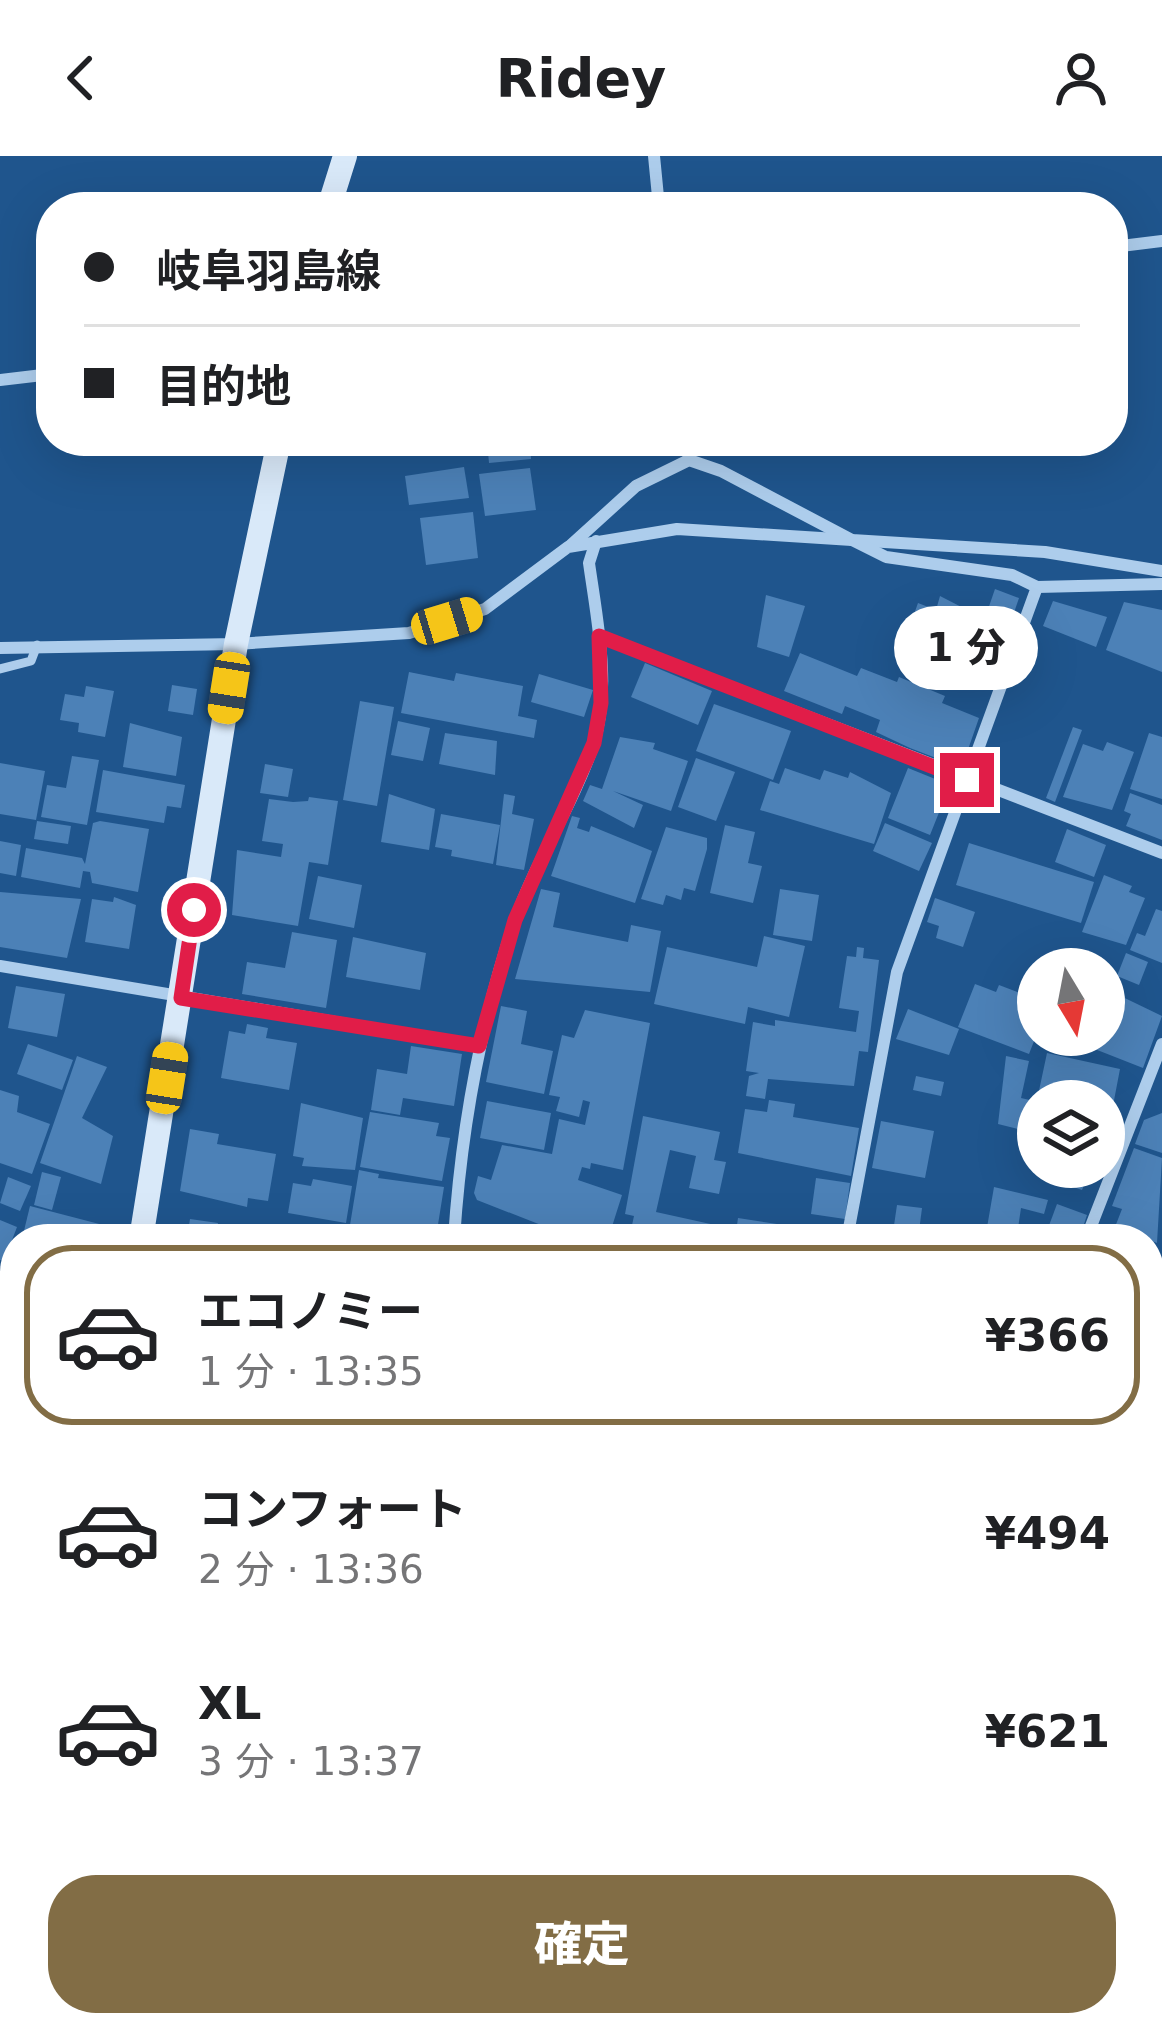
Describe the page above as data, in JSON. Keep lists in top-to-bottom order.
{
  "north": "bottom",
  "page": {
    "header": "Ridey",
    "banner": ["岐阜羽島線", "目的地"],
    "bubble": "1 分",
    "list": [
      {
        "name": "エコノミー",
        "note": "1 分 · 13:35",
        "value": "¥366"
      },
      {
        "name": "コンフォート",
        "note": "2 分 · 13:36",
        "value": "¥494"
      },
      {
        "name": "XL",
        "note": "3 分 · 13:37",
        "value": "¥621"
      }
    ],
    "buttons": "確定"
  }
}
